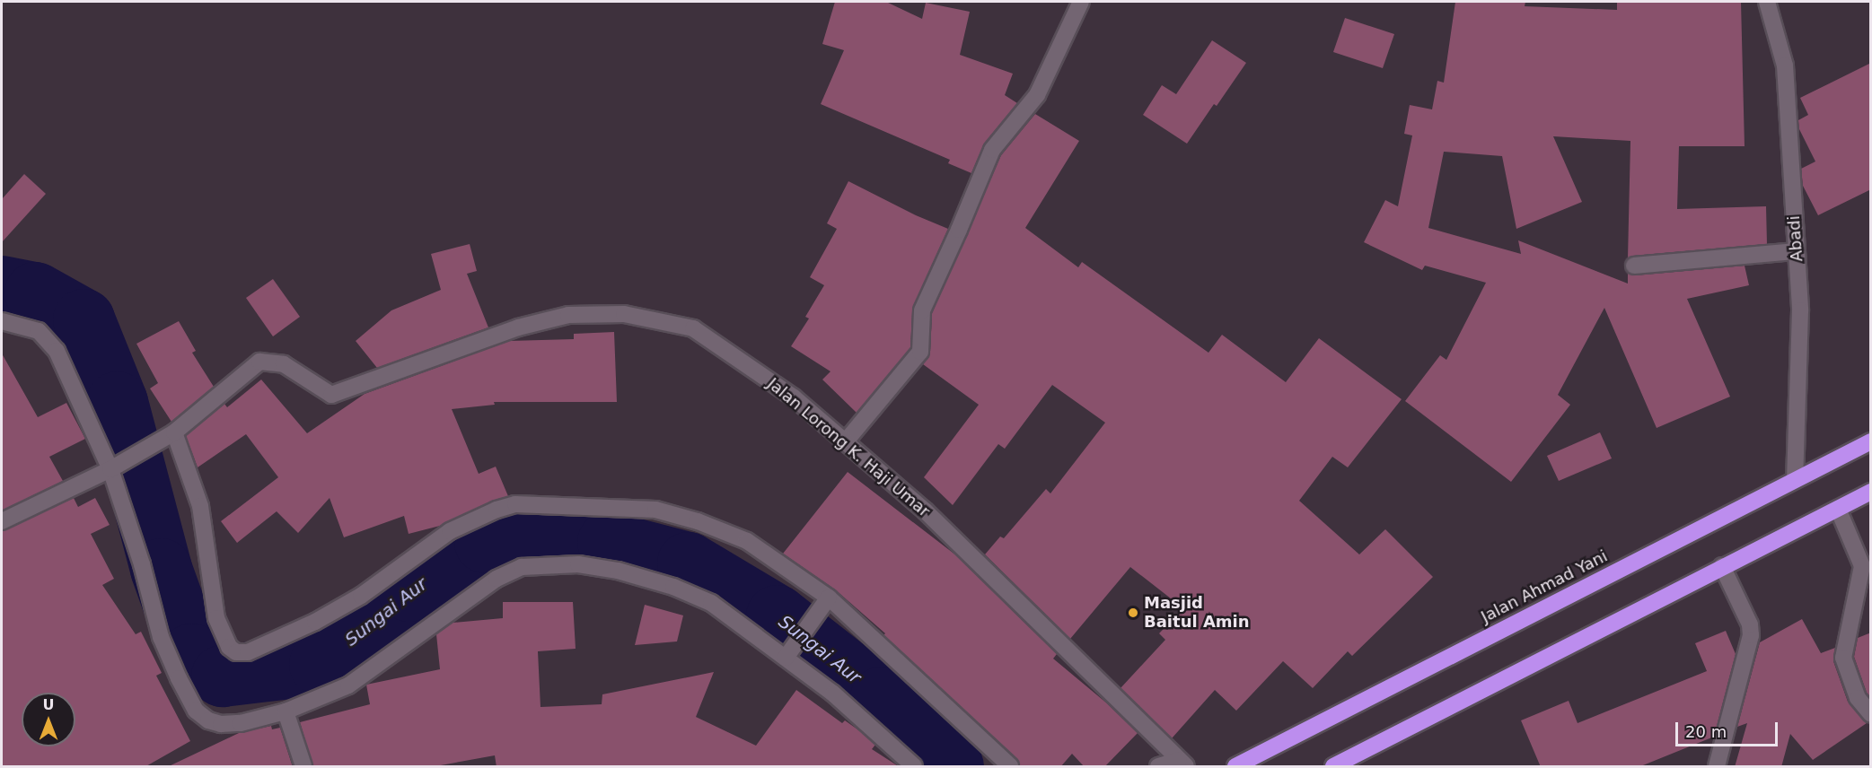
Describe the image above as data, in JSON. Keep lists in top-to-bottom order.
{
  "streets": {
    "highway": ["Jalan Ahmad Yani"],
    "street": ["Abadi", "Jalan Lorong K. Haji Umar"]
  },
  "crossings": [
    ["Abadi", "Jalan Ahmad Yani"]
  ],
  "water": ["Sungai Aur"],
  "places": ["Masjid Baitul Amin"],
  "scale_bar": "20 m",
  "north": "top"
}
